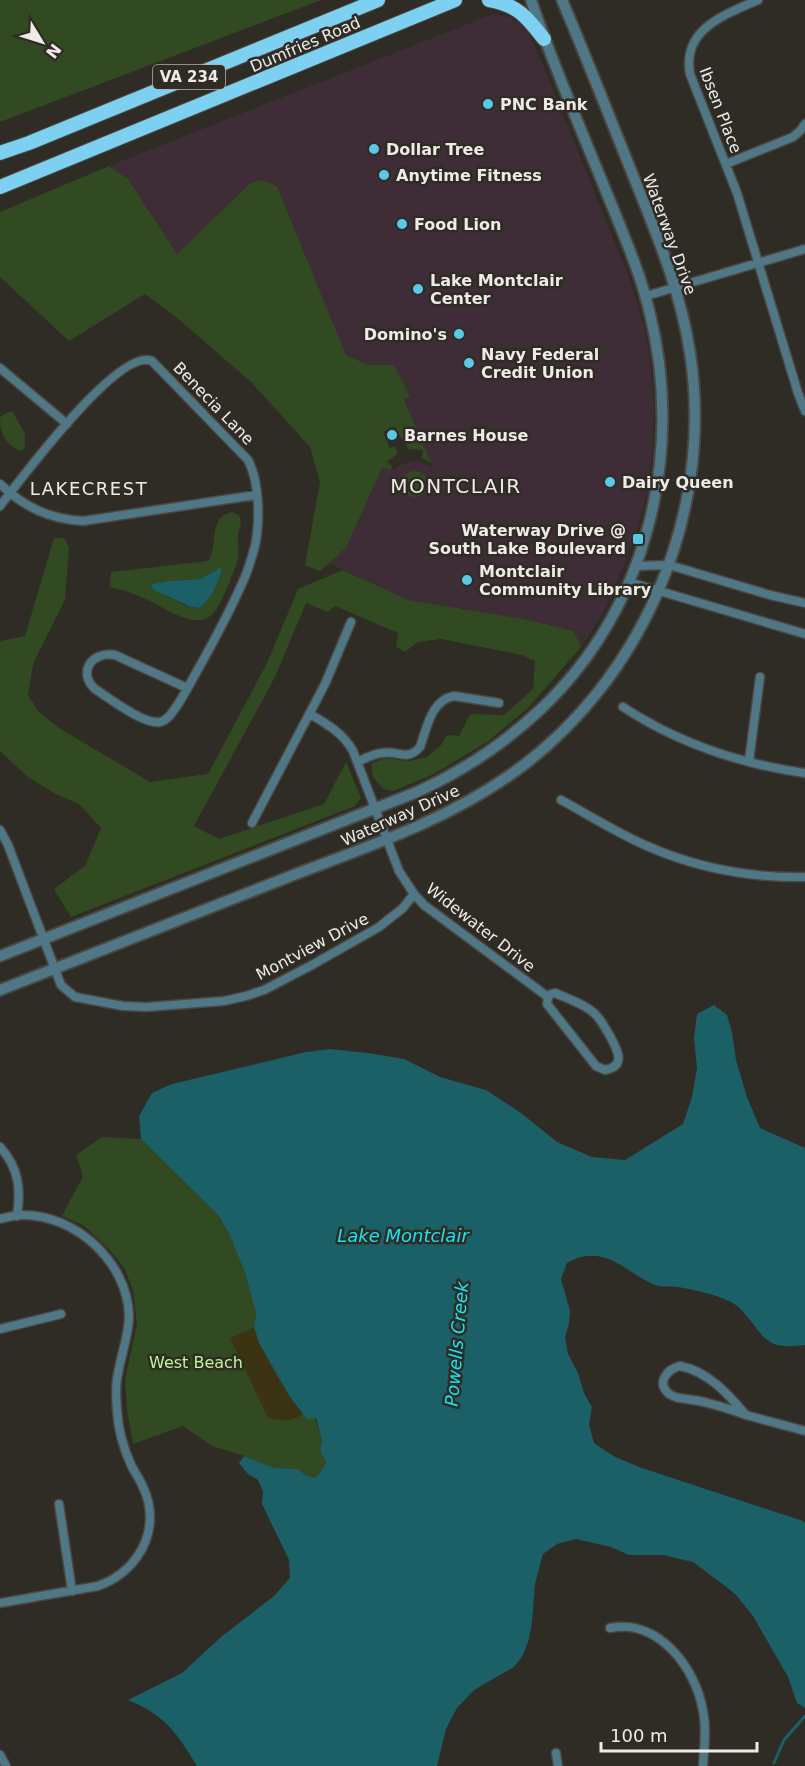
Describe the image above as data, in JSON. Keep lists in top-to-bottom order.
{
  "streets": {
    "highway": ["Dumfries Road", "VA 234"],
    "street": [
      "Ibsen Place",
      "Waterway Drive",
      "Benecia Lane",
      "Widewater Drive",
      "Montview Drive"
    ]
  },
  "crossings": [
    ["Waterway Drive", "Widewater Drive"],
    ["Waterway Drive", "Montview Drive"],
    ["Widewater Drive", "Montview Drive"]
  ],
  "districts": ["MONTCLAIR", "LAKECREST"],
  "water": ["Lake Montclair", "Powells Creek"],
  "parks": ["West Beach"],
  "places": {
    "other": [
      "PNC Bank",
      "Dollar Tree",
      "Anytime Fitness",
      "Food Lion",
      "Lake Montclair Center",
      "Domino's",
      "Navy Federal Credit Union",
      "Barnes House",
      "Dairy Queen",
      "Montclair Community Library"
    ],
    "transit": ["Waterway Drive @ South Lake Boulevard"]
  },
  "scale_bar": "100 m",
  "north": "bottom right"
}
